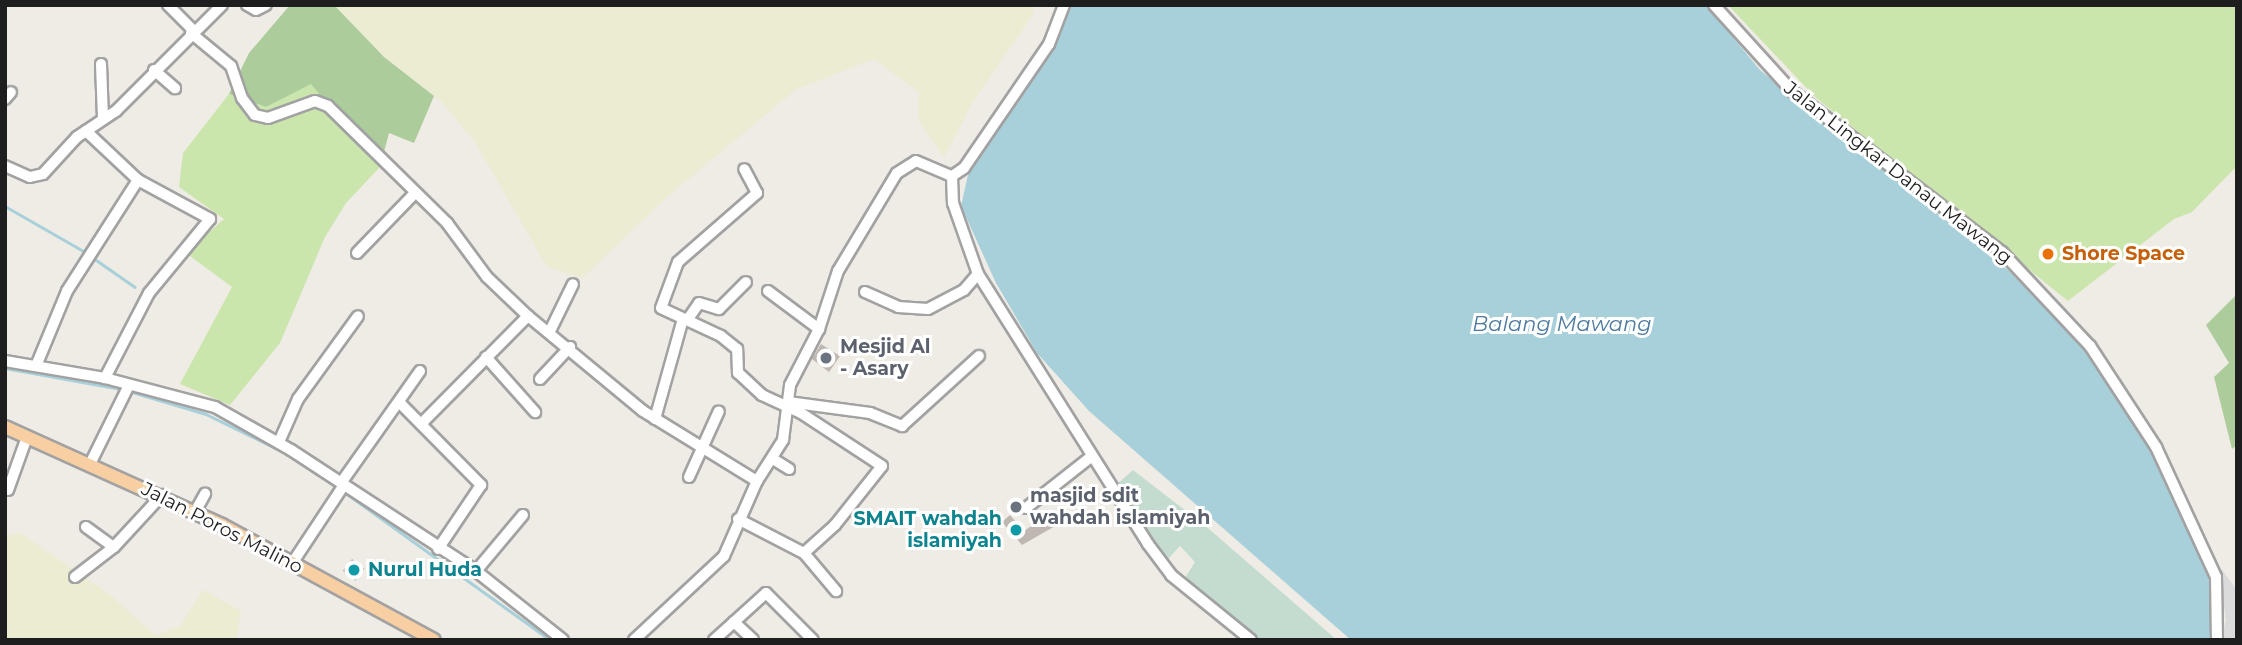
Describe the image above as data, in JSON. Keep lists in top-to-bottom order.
{
  "streets": {
    "main road": ["Jalan Poros Malino"],
    "street": ["Jalan Lingkar Danau Mawang"]
  },
  "water": ["Balang Mawang"],
  "places": [
    "Shore Space",
    "Mesjid Al - Asary",
    "masjid sdit wahdah islamiyah",
    "SMAIT wahdah islamiyah",
    "Nurul Huda"
  ]
}
